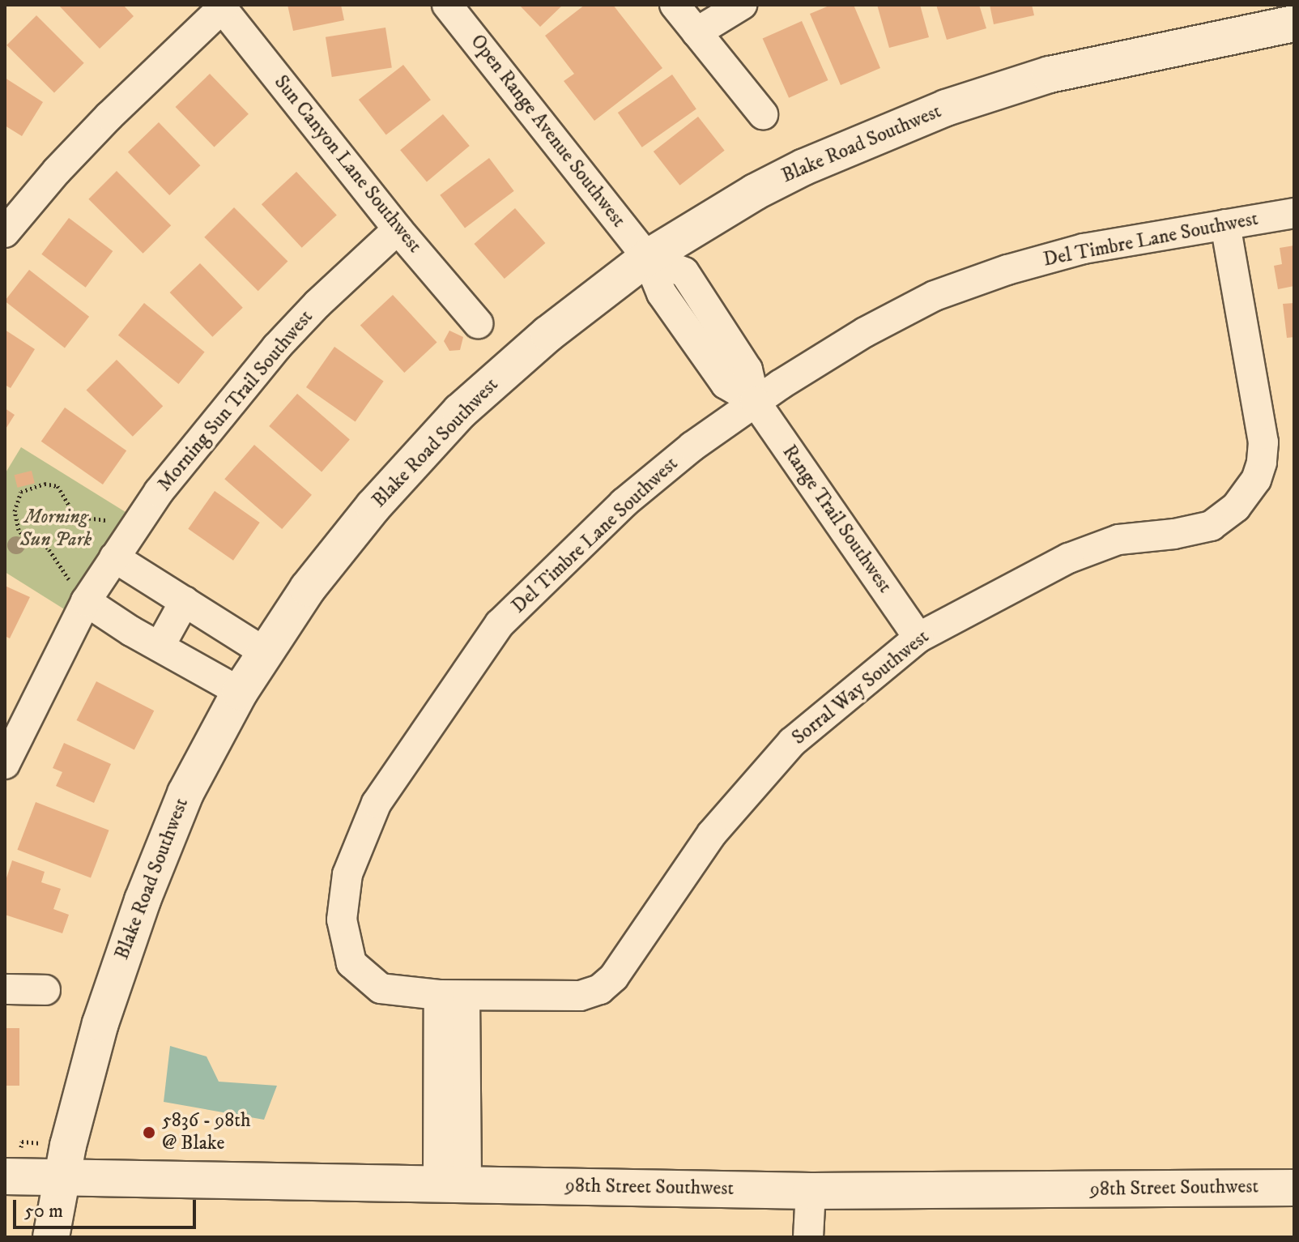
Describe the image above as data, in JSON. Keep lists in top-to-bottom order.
{
  "streets": {
    "street": [
      "Open Range Avenue Southwest",
      "Blake Road Southwest",
      "Sun Canyon Lane Southwest",
      "Del Timbre Lane Southwest",
      "Morning Sun Trail Southwest",
      "Range Trail Southwest",
      "Sorral Way Southwest",
      "98th Street Southwest"
    ]
  },
  "crossings": [
    ["Open Range Avenue Southwest", "Blake Road Southwest"],
    ["Open Range Avenue Southwest", "Range Trail Southwest"],
    ["Blake Road Southwest", "Range Trail Southwest"],
    ["Blake Road Southwest", "98th Street Southwest"],
    ["Sun Canyon Lane Southwest", "Morning Sun Trail Southwest"],
    ["Del Timbre Lane Southwest", "Range Trail Southwest"],
    ["Del Timbre Lane Southwest", "Sorral Way Southwest"],
    ["Range Trail Southwest", "Sorral Way Southwest"]
  ],
  "parks": ["Morning Sun Park"],
  "places": ["5836 - 98th @ Blake"],
  "scale_bar": "50 m"
}
